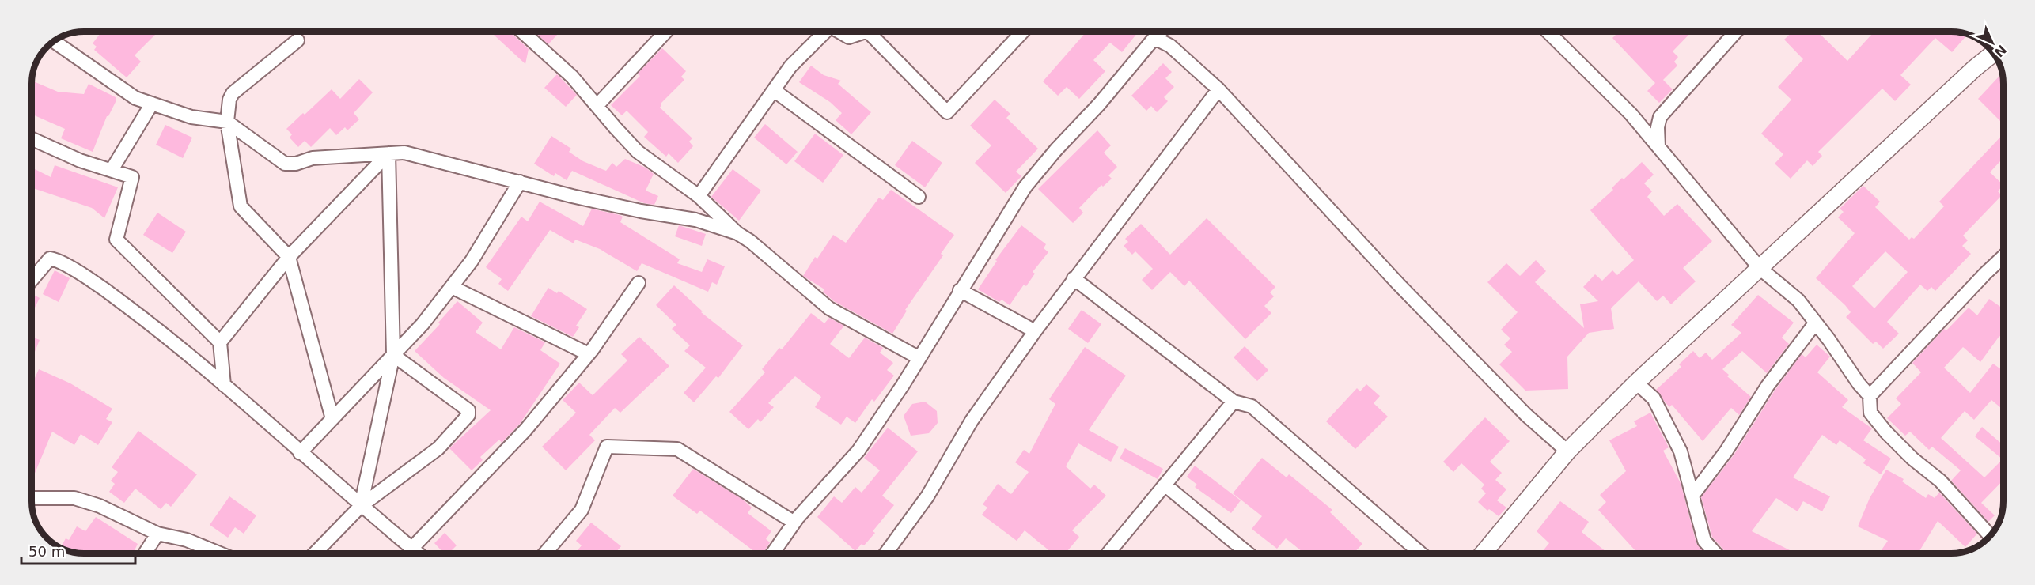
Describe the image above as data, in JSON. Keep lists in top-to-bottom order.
{
  "scale_bar": "50 m",
  "north": "bottom right"
}
